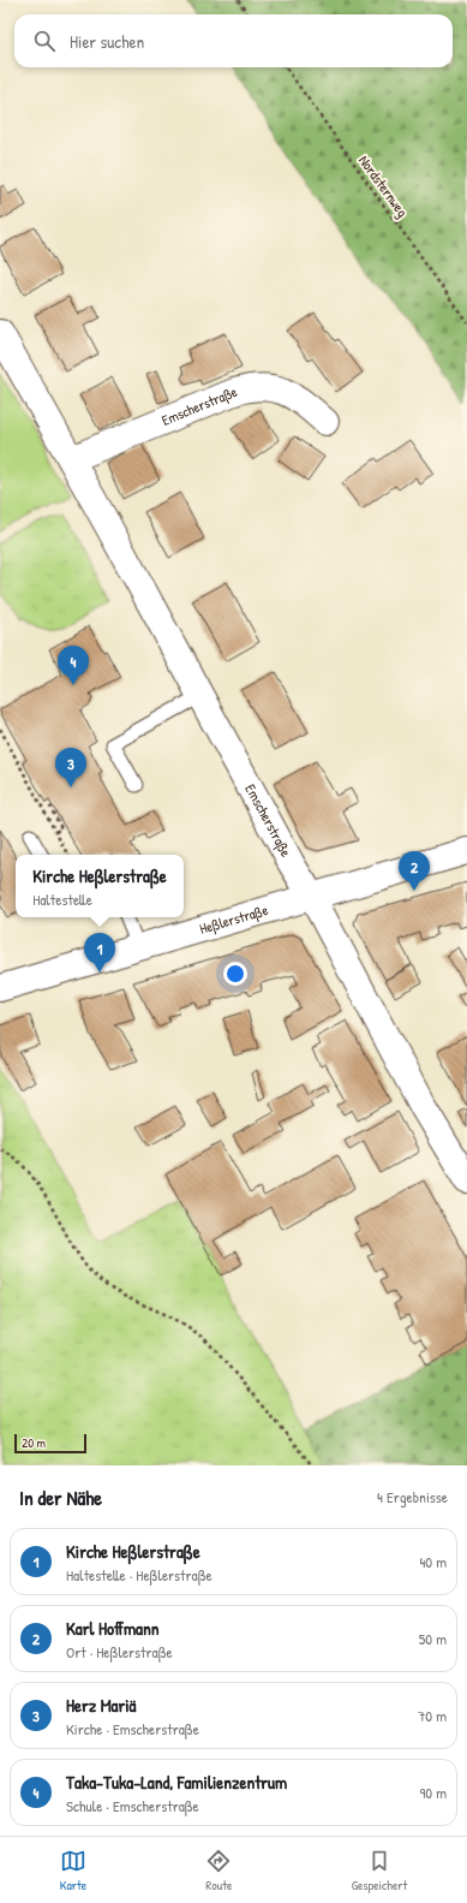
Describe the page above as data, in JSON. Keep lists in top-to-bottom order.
{
  "streets": {
    "street": ["Emscherstraße", "Heßlerstraße"],
    "path": ["Nordsternweg"]
  },
  "crossings": [
    ["Emscherstraße", "Heßlerstraße"]
  ],
  "scale_bar": "20 m",
  "page": {
    "search": "Hier suchen",
    "pins": [
      "4",
      "3",
      "2",
      "1"
    ],
    "popup": ["Kirche Heßlerstraße", "Haltestelle"],
    "scale": "20 m",
    "heading": ["In der Nähe", "4 Ergebnisse"],
    "list": [
      {
        "mark": "1",
        "name": "Kirche Heßlerstraße",
        "note": "Haltestelle · Heßlerstraße",
        "value": "40 m"
      },
      {
        "mark": "2",
        "name": "Karl Hoffmann",
        "note": "Ort · Heßlerstraße",
        "value": "50 m"
      },
      {
        "mark": "3",
        "name": "Herz Mariä",
        "note": "Kirche · Emscherstraße",
        "value": "70 m"
      },
      {
        "mark": "4",
        "name": "Taka-Tuka-Land, Familienzentrum",
        "note": "Schule · Emscherstraße",
        "value": "90 m"
      }
    ],
    "nav": ["Karte", "Route", "Gespeichert"]
  }
}
